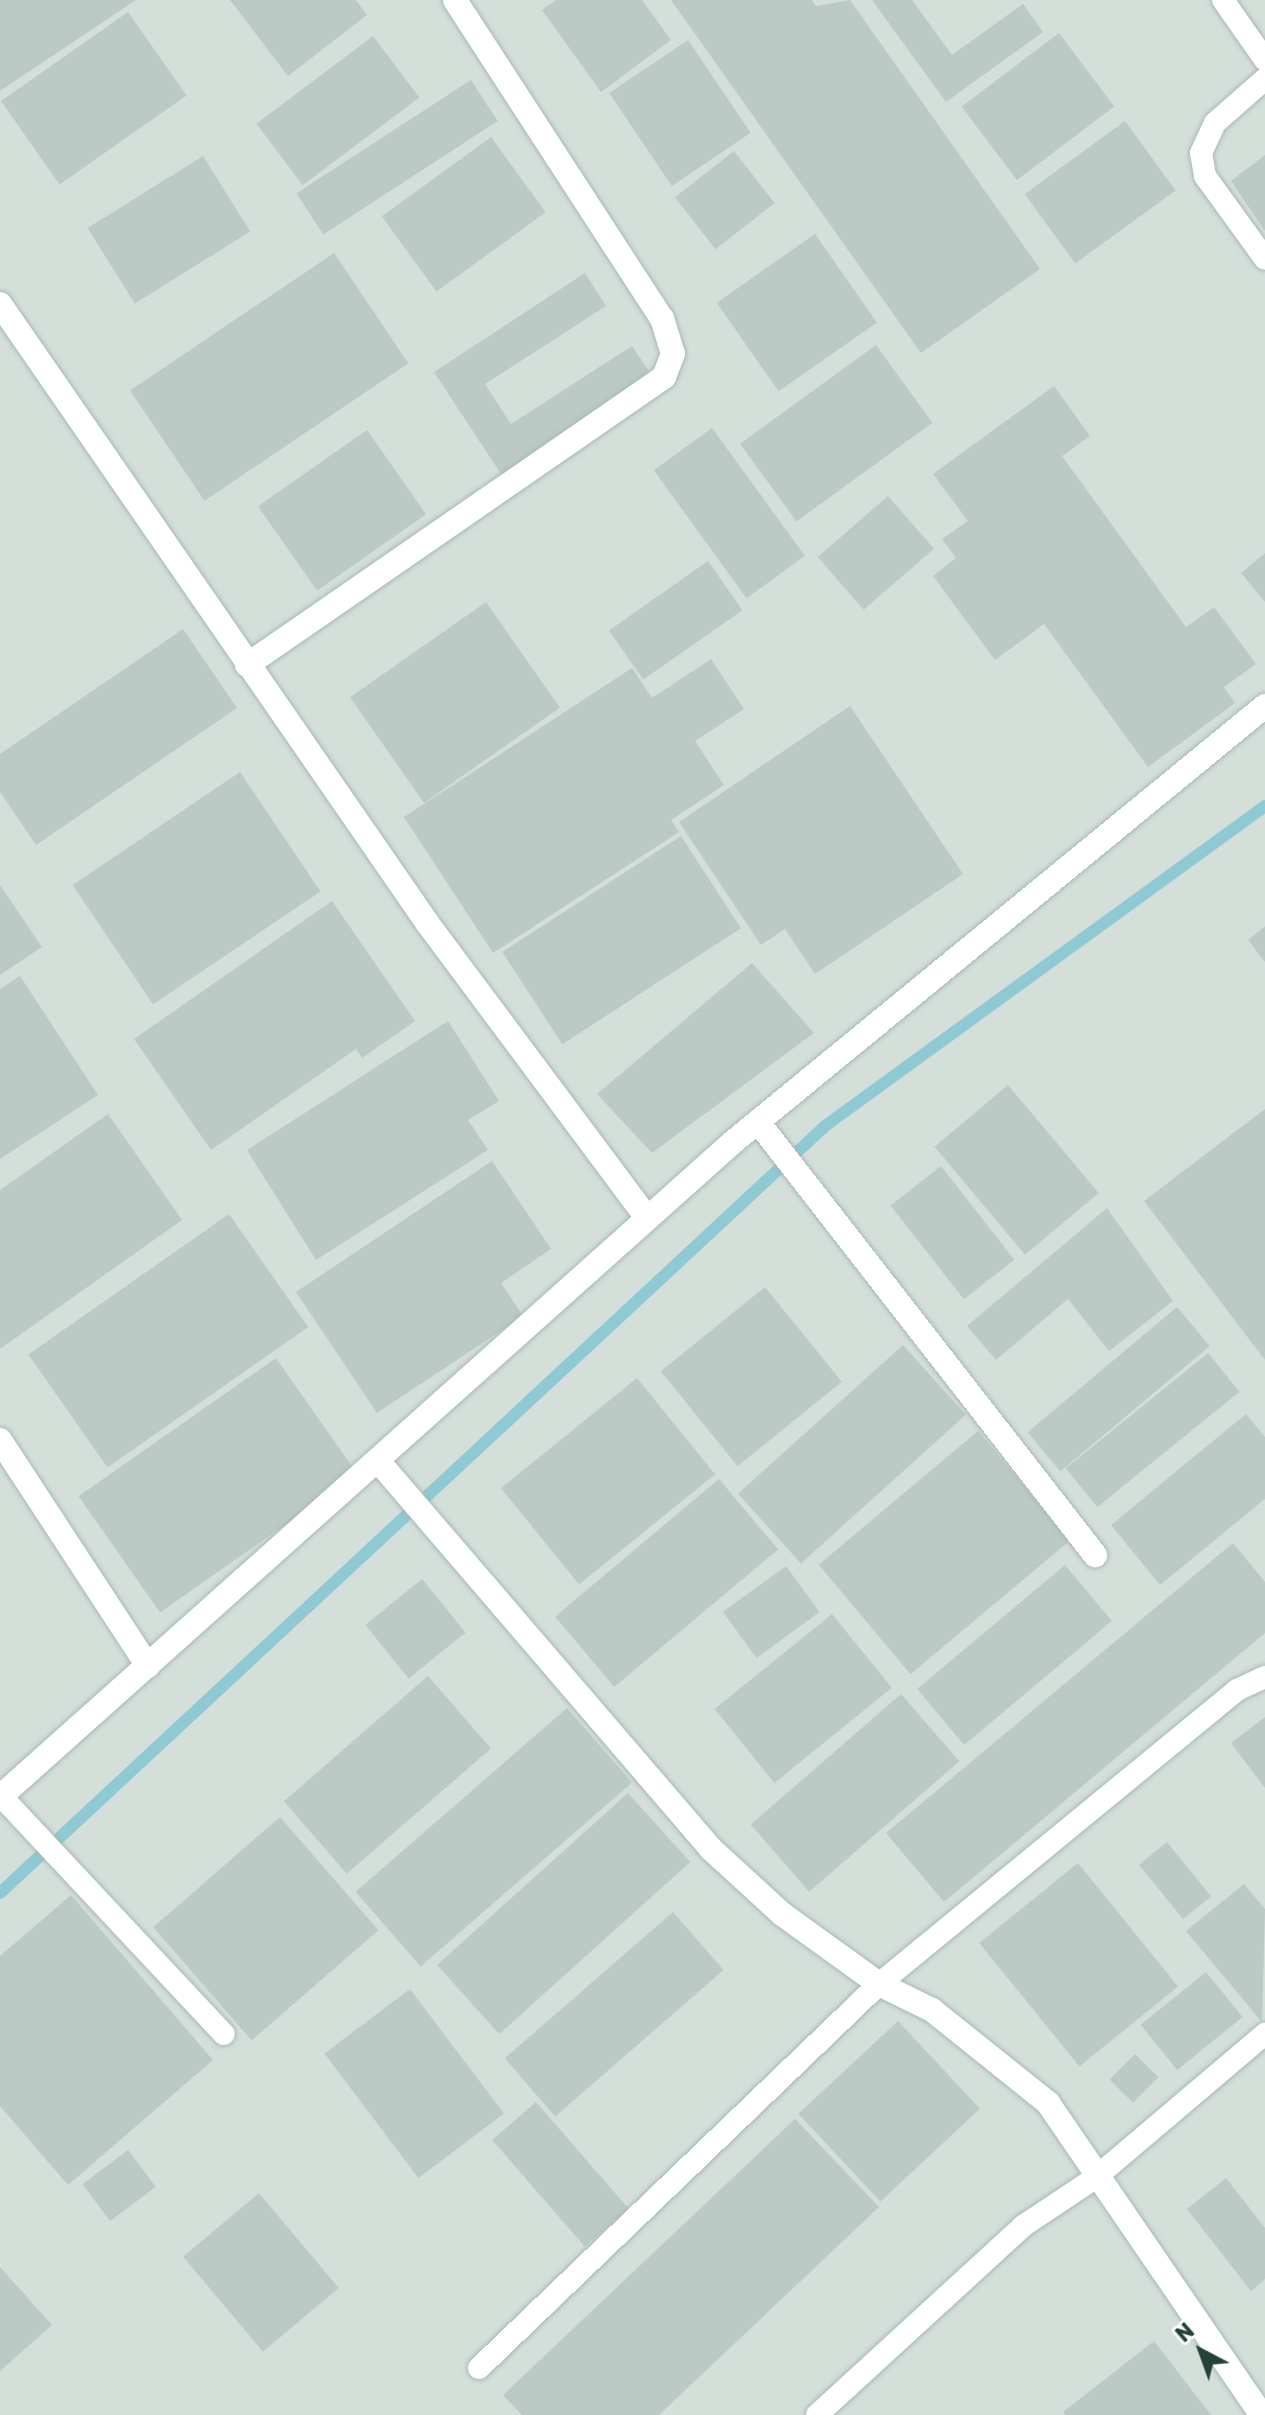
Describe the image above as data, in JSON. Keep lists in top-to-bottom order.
{
  "north": "top left"
}
